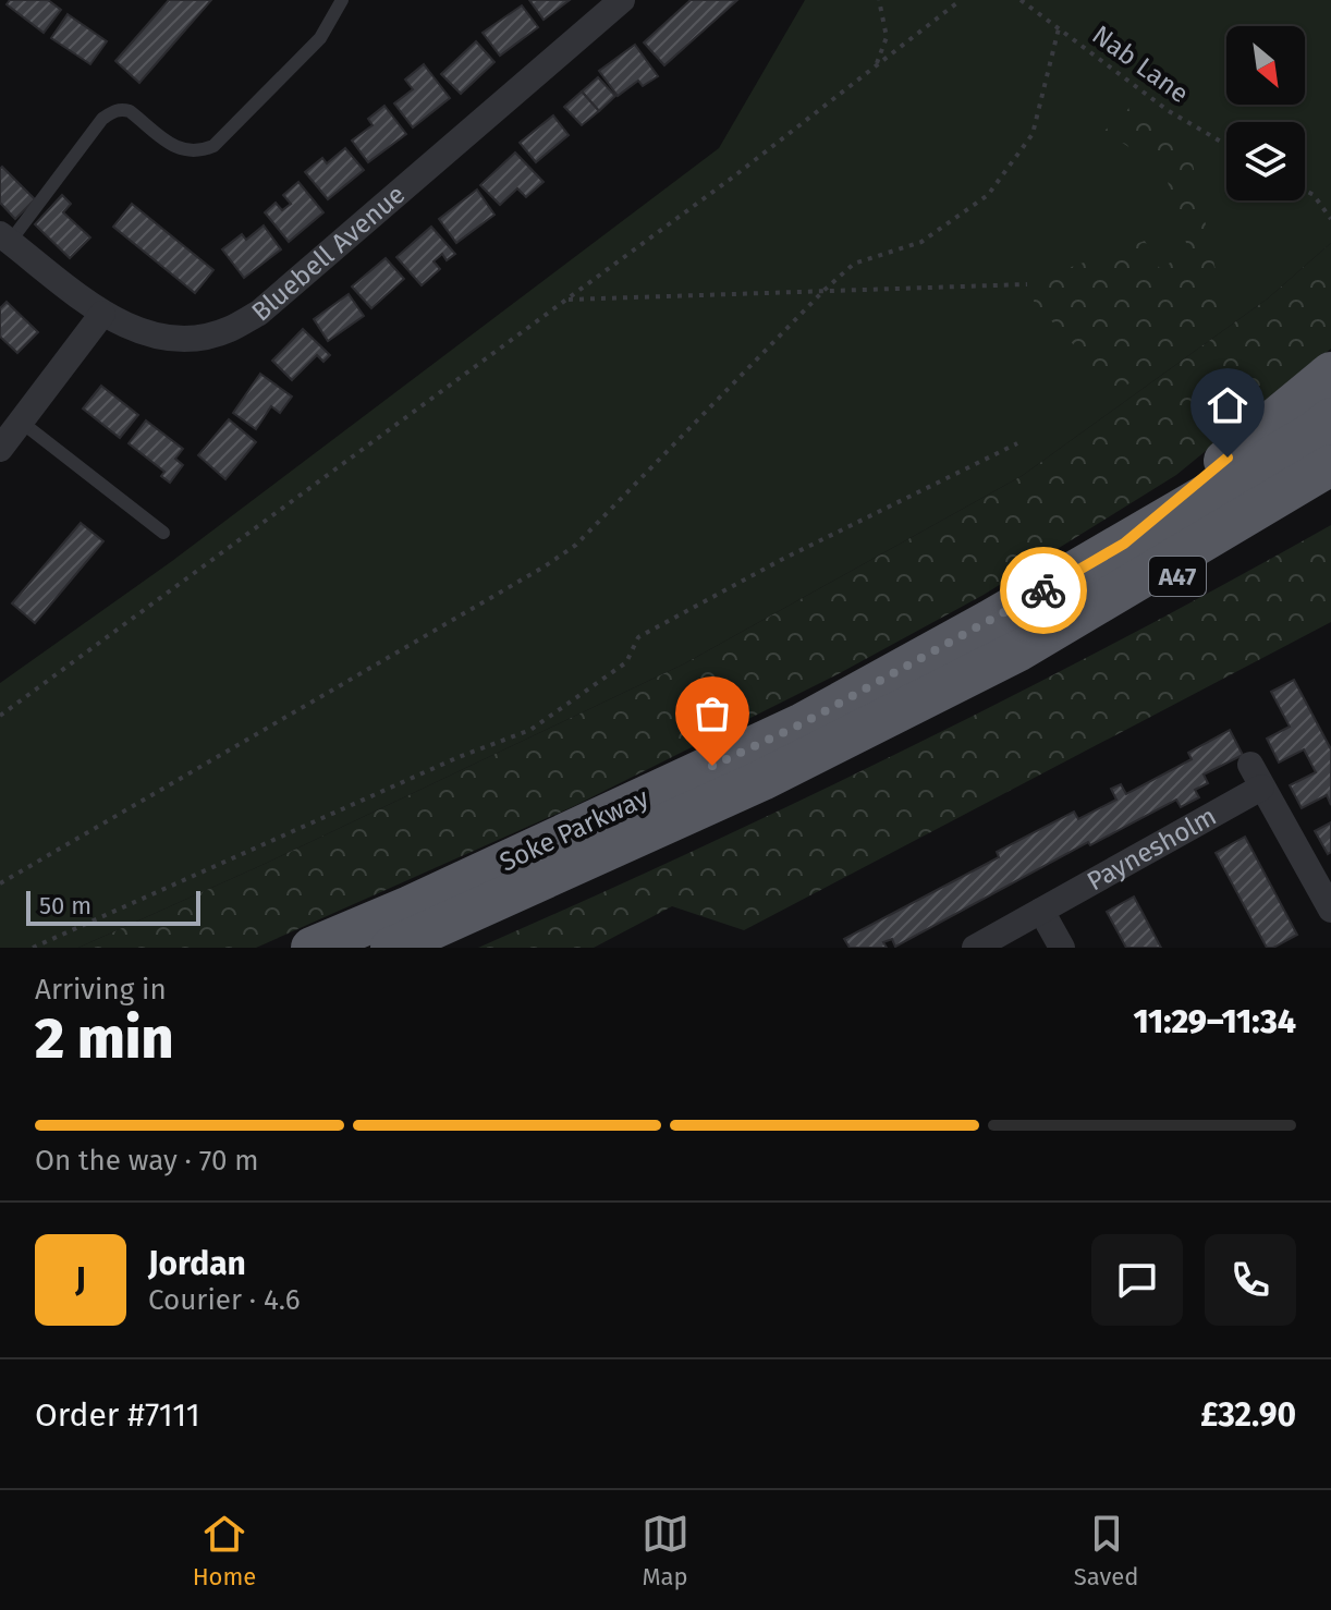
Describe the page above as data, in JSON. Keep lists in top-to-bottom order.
{
  "streets": {
    "highway": ["A47", "Soke Parkway"],
    "street": ["Bluebell Avenue", "Paynesholm"],
    "path": ["Nab Lane"]
  },
  "crossings": [
    ["A47", "Soke Parkway"]
  ],
  "scale_bar": "50 m",
  "north": "bottom right",
  "page": {
    "scale": "50 m",
    "heading": ["2 min", "Arriving in", "11:29–11:34"],
    "panel": [
      "Jordan",
      "Courier · 4.6",
      "Order #7111",
      "£32.90"
    ],
    "bar": "On the way · 70 m",
    "round": "J",
    "tabs": ["Home", "Map", "Saved"]
  }
}
